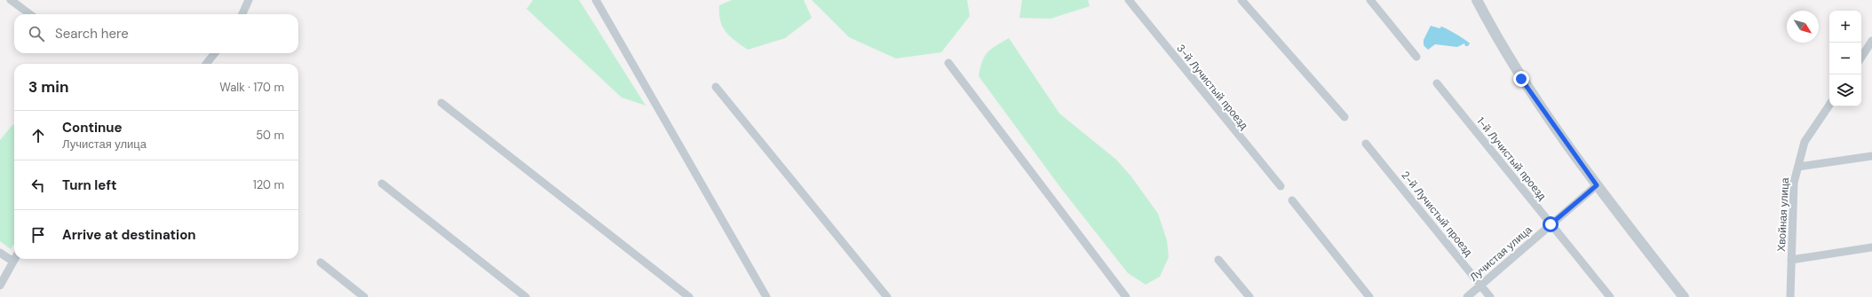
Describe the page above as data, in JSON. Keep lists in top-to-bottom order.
{
  "streets": {
    "street": [
      "3-й Лучистый проезд",
      "1-й Лучистый проезд",
      "2-й Лучистый проезд",
      "Хвойная улица",
      "Лучистая улица"
    ]
  },
  "crossings": [
    ["1-й Лучистый проезд", "Лучистая улица"],
    ["2-й Лучистый проезд", "Лучистая улица"]
  ],
  "north": "bottom right",
  "page": {
    "map_buttons": ["+", "−"],
    "search": "Search here",
    "heading": ["3 min", "Walk · 170 m"],
    "list": [
      ["Continue", "Лучистая улица", "50 m"],
      ["Turn left", "120 m"],
      "Arrive at destination"
    ]
  }
}
